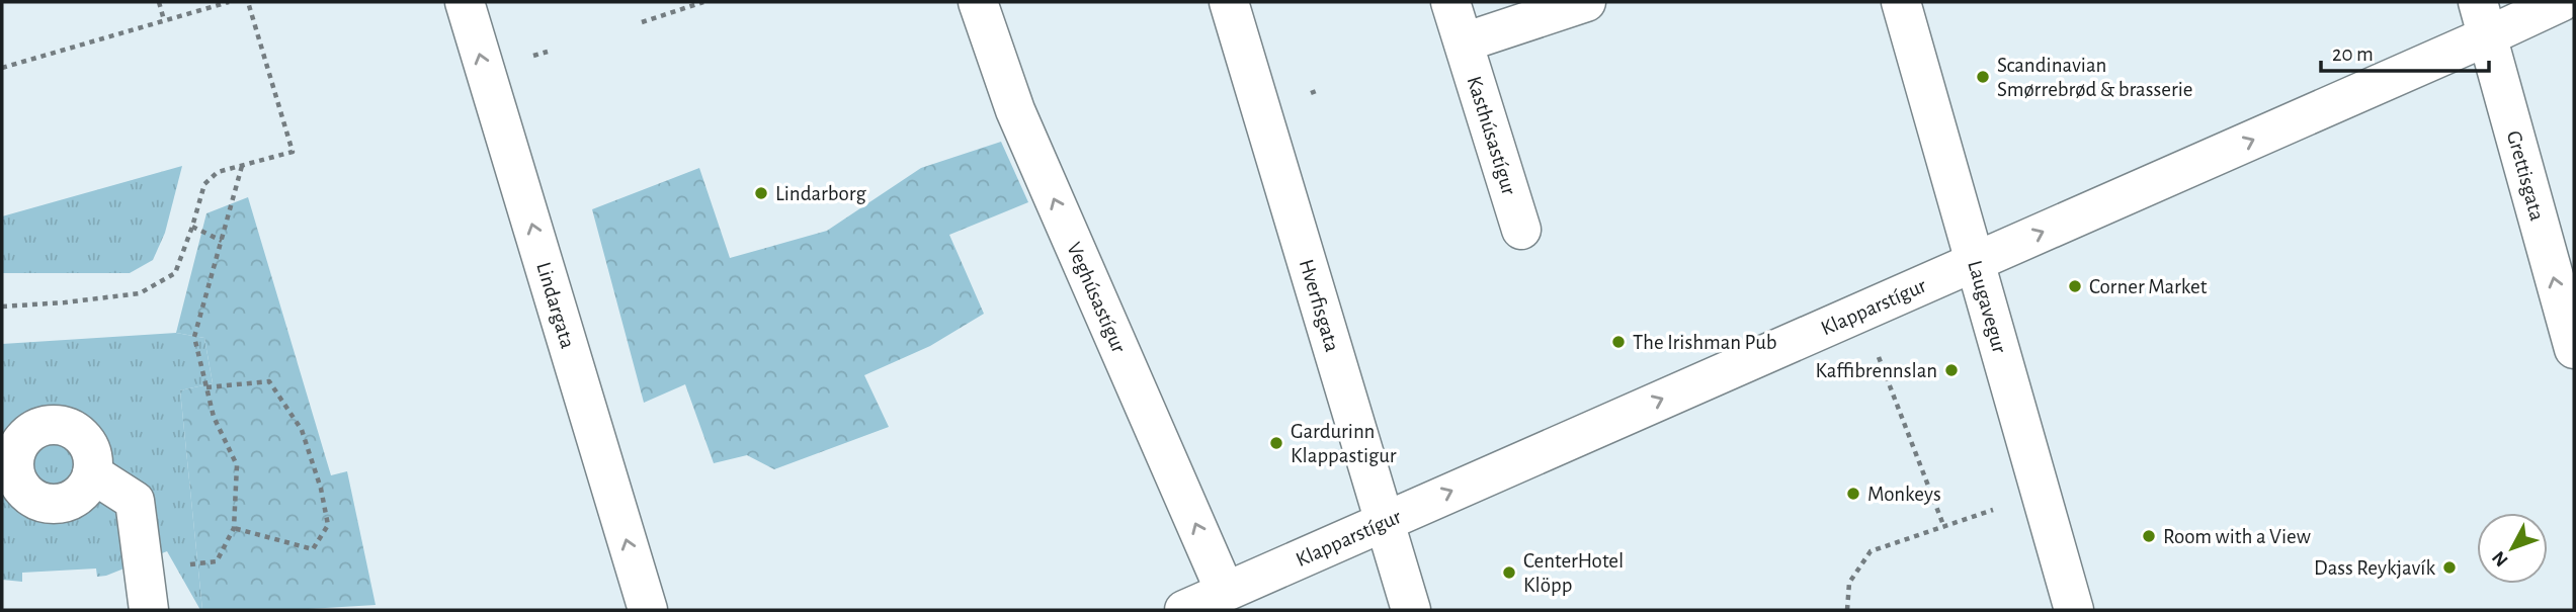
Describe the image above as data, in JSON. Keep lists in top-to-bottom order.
{
  "streets": {
    "street": [
      "Kasthúsastígur",
      "Grettisgata",
      "Veghúsastígur",
      "Lindargata",
      "Laugavegur",
      "Hverfisgata",
      "Klapparstígur"
    ]
  },
  "crossings": [
    ["Grettisgata", "Klapparstígur"],
    ["Veghúsastígur", "Klapparstígur"],
    ["Laugavegur", "Klapparstígur"],
    ["Hverfisgata", "Klapparstígur"]
  ],
  "one_way": [
    "Grettisgata",
    "Veghúsastígur",
    "Lindargata",
    "Klapparstígur"
  ],
  "places": [
    "Scandinavian Smørrebrød & brasserie",
    "Lindarborg",
    "Corner Market",
    "The Irishman Pub",
    "Kaffibrennslan",
    "Gardurinn Klappastigur",
    "Monkeys",
    "Room with a View",
    "Dass Reykjavík",
    "CenterHotel Klöpp"
  ],
  "scale_bar": "20 m",
  "north": "bottom left"
}
